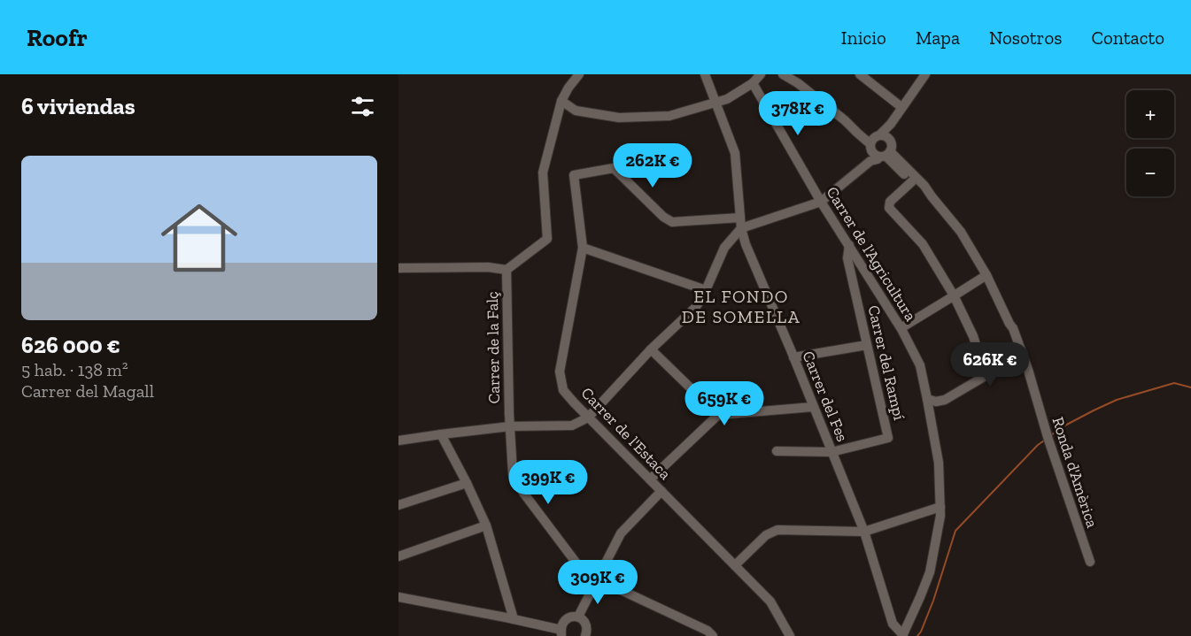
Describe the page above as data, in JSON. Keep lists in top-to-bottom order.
{
  "streets": {
    "street": [
      "Carrer de l'Agricultura",
      "Carrer de la Falç",
      "Carrer del Rampí",
      "Carrer del Fes",
      "Carrer de l'Estaca",
      "Ronda d'Amèrica"
    ]
  },
  "crossings": [
    ["Carrer de l'Agricultura", "Carrer del Rampí"],
    ["Carrer de l'Agricultura", "Carrer del Fes"],
    ["Carrer del Rampí", "Carrer del Fes"],
    ["Carrer del Fes", "Carrer de l'Estaca"]
  ],
  "districts": ["EL FONDO DE SOMELLA"],
  "page": {
    "header": "Roofr",
    "nav": [
      "Inicio",
      "Mapa",
      "Nosotros",
      "Contacto"
    ],
    "heading": "6 viviendas",
    "map_buttons": ["+", "−"],
    "price": [
      "378K €",
      "262K €",
      "626K €",
      "659K €",
      "399K €",
      "309K €"
    ],
    "list": [
      {
        "name": "626 000 €",
        "note": "5 hab. · 138 m² · Carrer del Magall"
      }
    ]
  }
}
